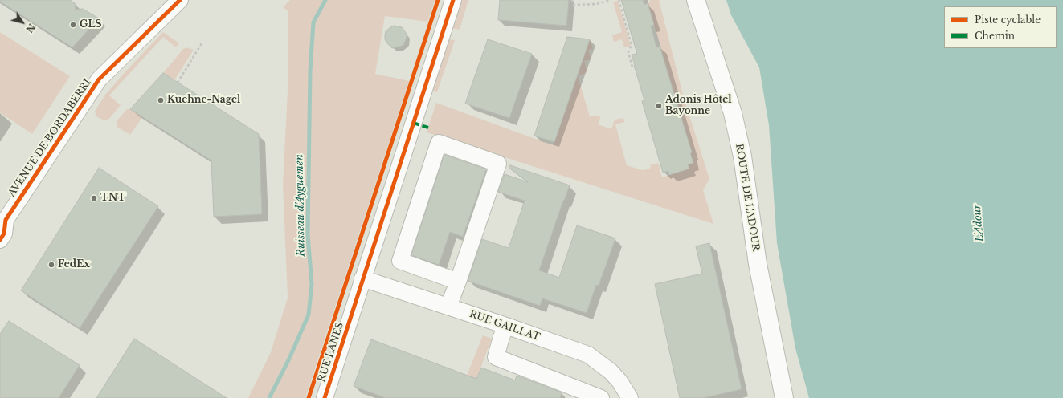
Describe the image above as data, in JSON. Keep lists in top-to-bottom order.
{
  "streets": {
    "main road": ["ROUTE DE L'ADOUR"],
    "street": ["AVENUE DE BORDABERRI", "RUE GAILLAT", "RUE LANES"]
  },
  "crossings": [
    ["RUE GAILLAT", "RUE LANES"]
  ],
  "water": ["Ruisseau d'Ayguemen", "L'Adour"],
  "places": [
    "GLS",
    "Kuehne-Nagel",
    "Adonis Hôtel Bayonne",
    "TNT",
    "FedEx"
  ],
  "legend": ["Piste cyclable", "Chemin"],
  "north": "bottom right"
}
